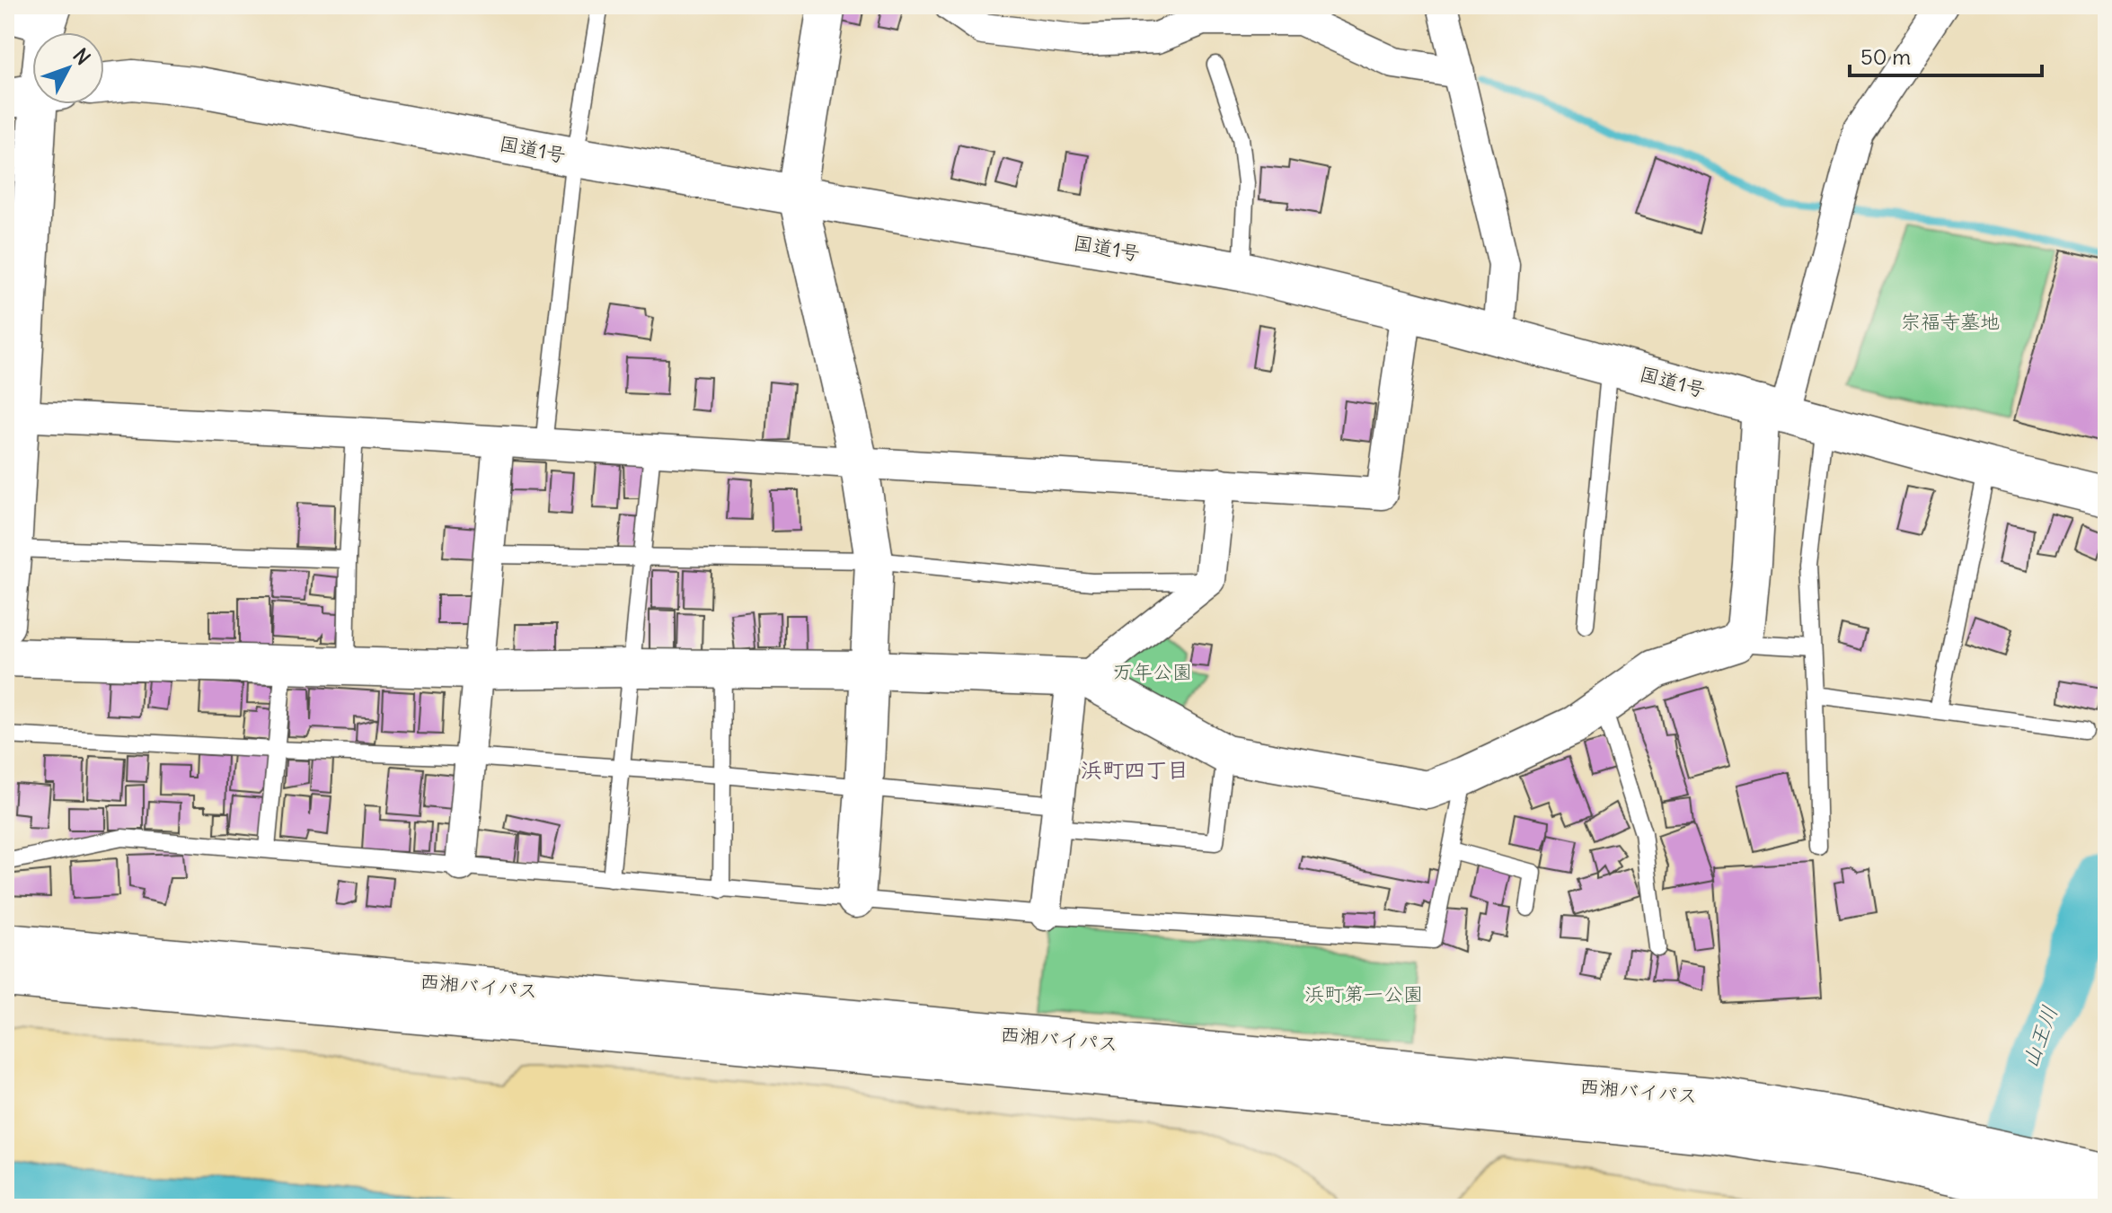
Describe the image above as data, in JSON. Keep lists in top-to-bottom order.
{
  "streets": {
    "highway": ["国道1号", "西湘バイパス"]
  },
  "districts": ["浜町四丁目"],
  "water": ["山王川"],
  "parks": ["宗福寺墓地", "万年公園", "浜町第一公園"],
  "scale_bar": "50 m",
  "north": "top right"
}
